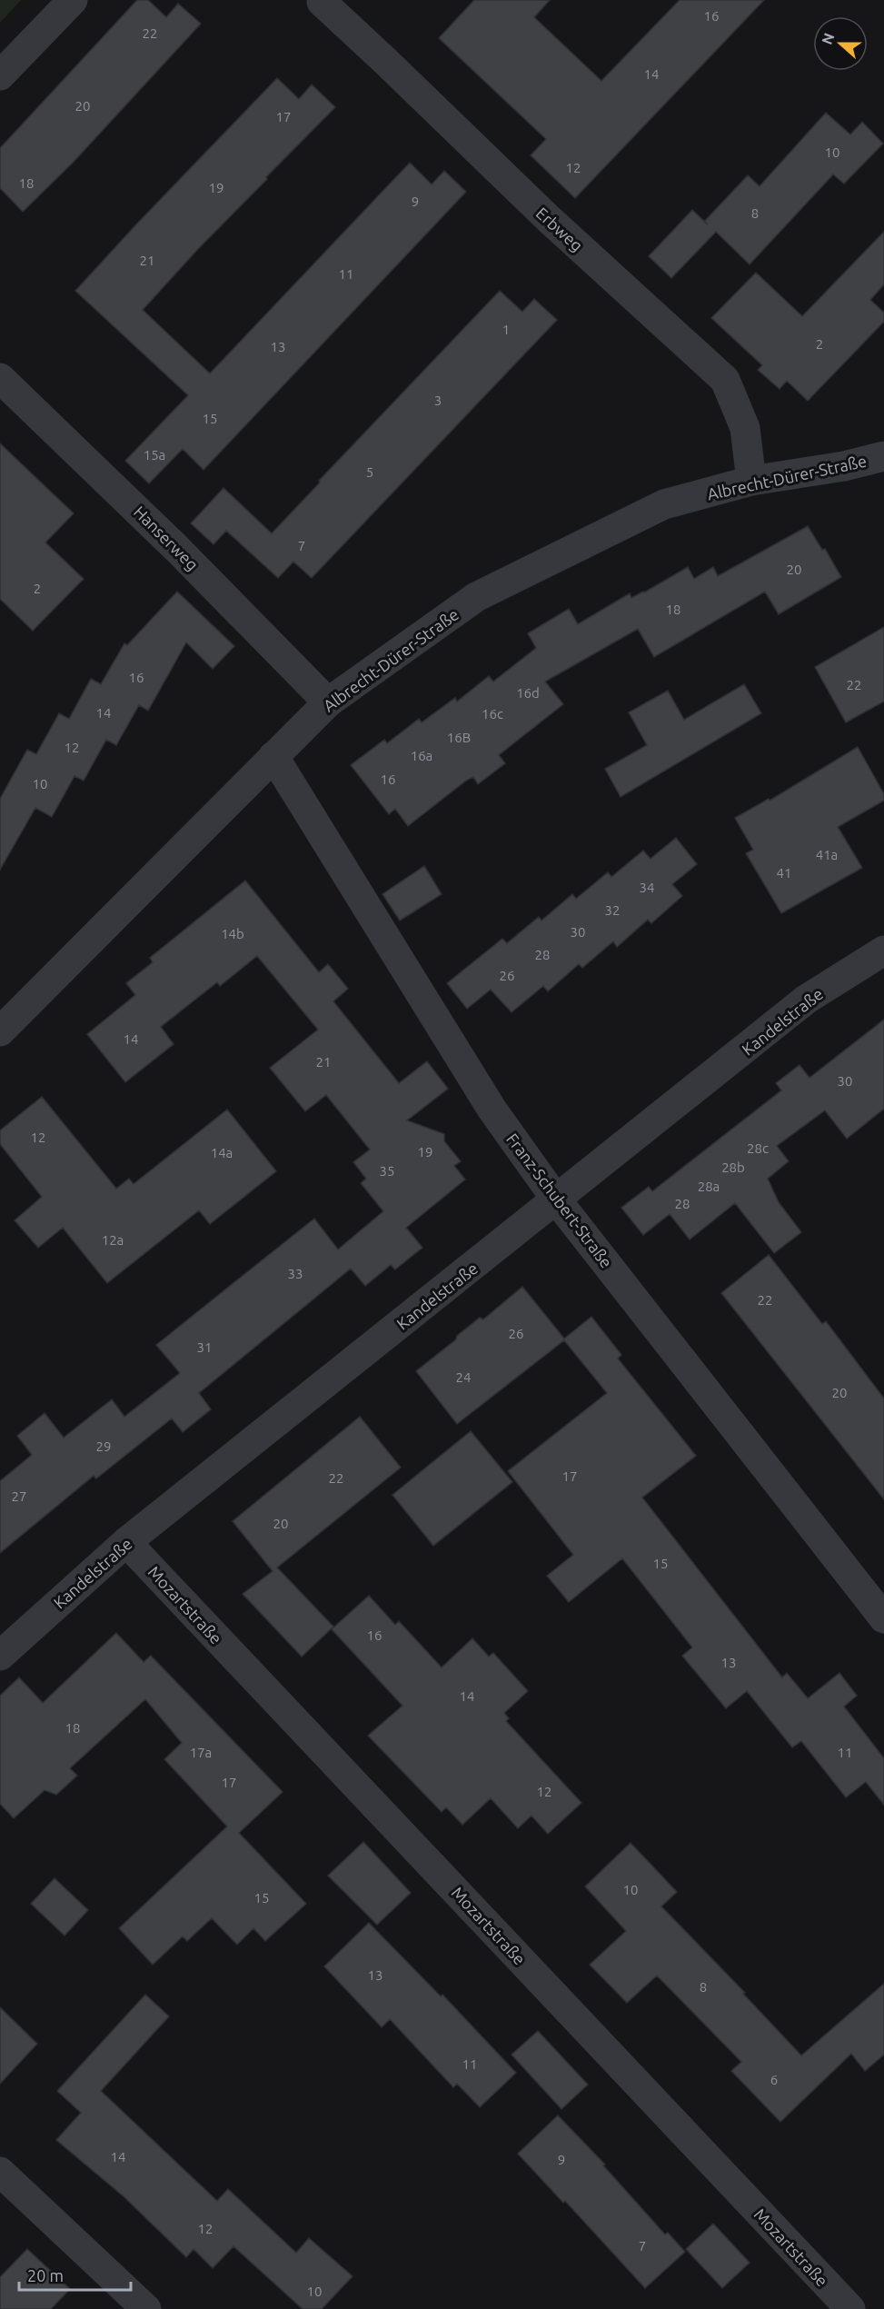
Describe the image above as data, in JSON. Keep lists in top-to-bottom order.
{
  "streets": {
    "street": [
      "Erbweg",
      "Albrecht-Dürer-Straße",
      "Hanserweg",
      "Kandelstraße",
      "Franz-Schubert-Straße",
      "Mozartstraße"
    ]
  },
  "crossings": [
    ["Erbweg", "Albrecht-Dürer-Straße"],
    ["Albrecht-Dürer-Straße", "Hanserweg"],
    ["Albrecht-Dürer-Straße", "Franz-Schubert-Straße"],
    ["Kandelstraße", "Franz-Schubert-Straße"],
    ["Kandelstraße", "Mozartstraße"]
  ],
  "house_numbers": [
    "16",
    "22",
    "14",
    "20",
    "17",
    "10",
    "12",
    "18",
    "19",
    "9",
    "8",
    "21",
    "11",
    "1",
    "2",
    "13",
    "3",
    "15",
    "15a",
    "5",
    "7",
    "20",
    "2",
    "18",
    "16",
    "22",
    "16d",
    "14",
    "16c",
    "16B",
    "12",
    "16a",
    "16",
    "10",
    "41a",
    "41",
    "34",
    "32",
    "30",
    "14b",
    "28",
    "26",
    "14",
    "21",
    "30",
    "12",
    "28c",
    "19",
    "14a",
    "28b",
    "35",
    "28a",
    "28",
    "12a",
    "33",
    "22",
    "26",
    "31",
    "24",
    "20",
    "29",
    "17",
    "22",
    "27",
    "20",
    "15",
    "16",
    "13",
    "14",
    "18",
    "17a",
    "11",
    "17",
    "12",
    "10",
    "15",
    "13",
    "8",
    "11",
    "6",
    "14",
    "9",
    "12",
    "7",
    "10"
  ],
  "scale_bar": "20 m",
  "north": "left"
}
